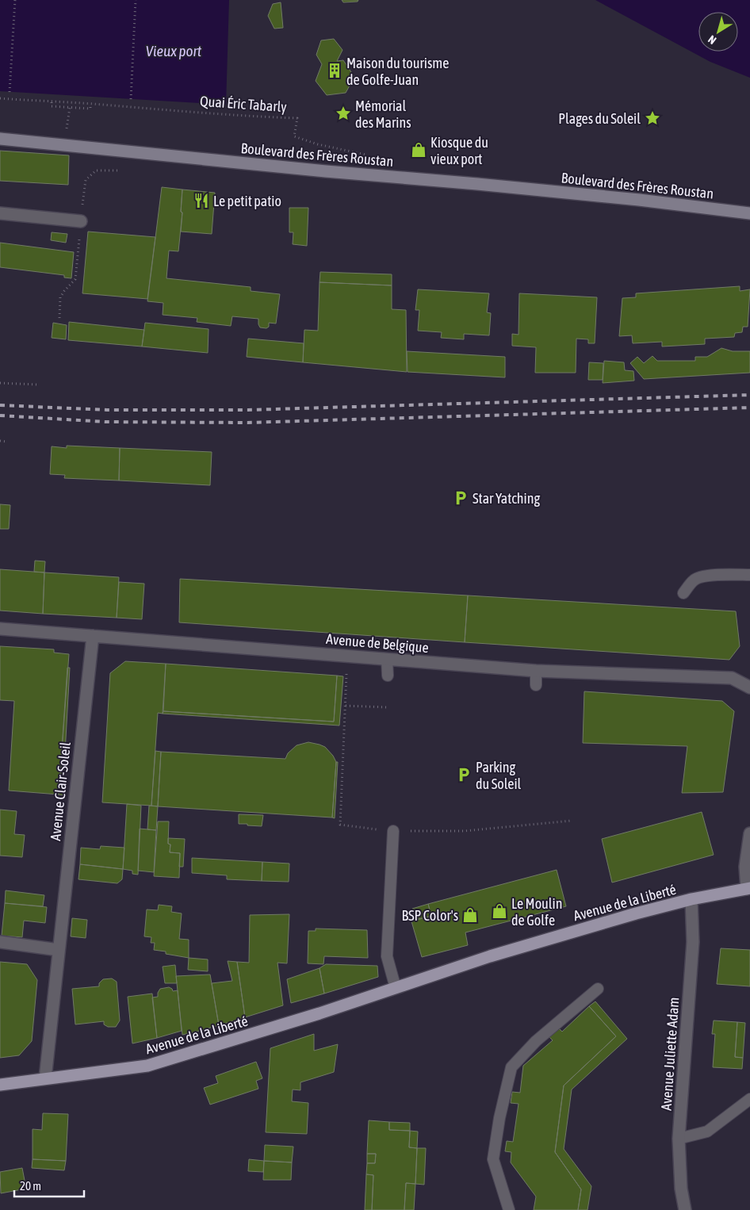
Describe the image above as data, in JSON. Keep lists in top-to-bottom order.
{
  "streets": {
    "main road": ["Boulevard des Frères Roustan", "Avenue de la Liberté"],
    "street": ["Avenue de Belgique", "Avenue Clair-Soleil", "Avenue Juliette Adam"],
    "path": ["Quai Éric Tabarly"]
  },
  "crossings": [
    ["Avenue de Belgique", "Avenue Clair-Soleil"],
    ["Avenue Clair-Soleil", "Avenue de la Liberté"],
    ["Avenue de la Liberté", "Avenue Juliette Adam"]
  ],
  "water": ["Vieux port"],
  "places": {
    "building": ["Maison du tourisme de Golfe-Juan"],
    "place": ["Mémorial des Marins", "Plages du Soleil"],
    "shop": ["Kiosque du vieux port", "Le Moulin de Golfe", "BSP Color's"],
    "restaurant": ["Le petit patio"],
    "parking": ["Star Yatching", "Parking du Soleil"]
  },
  "scale_bar": "20 m",
  "north": "bottom left"
}
